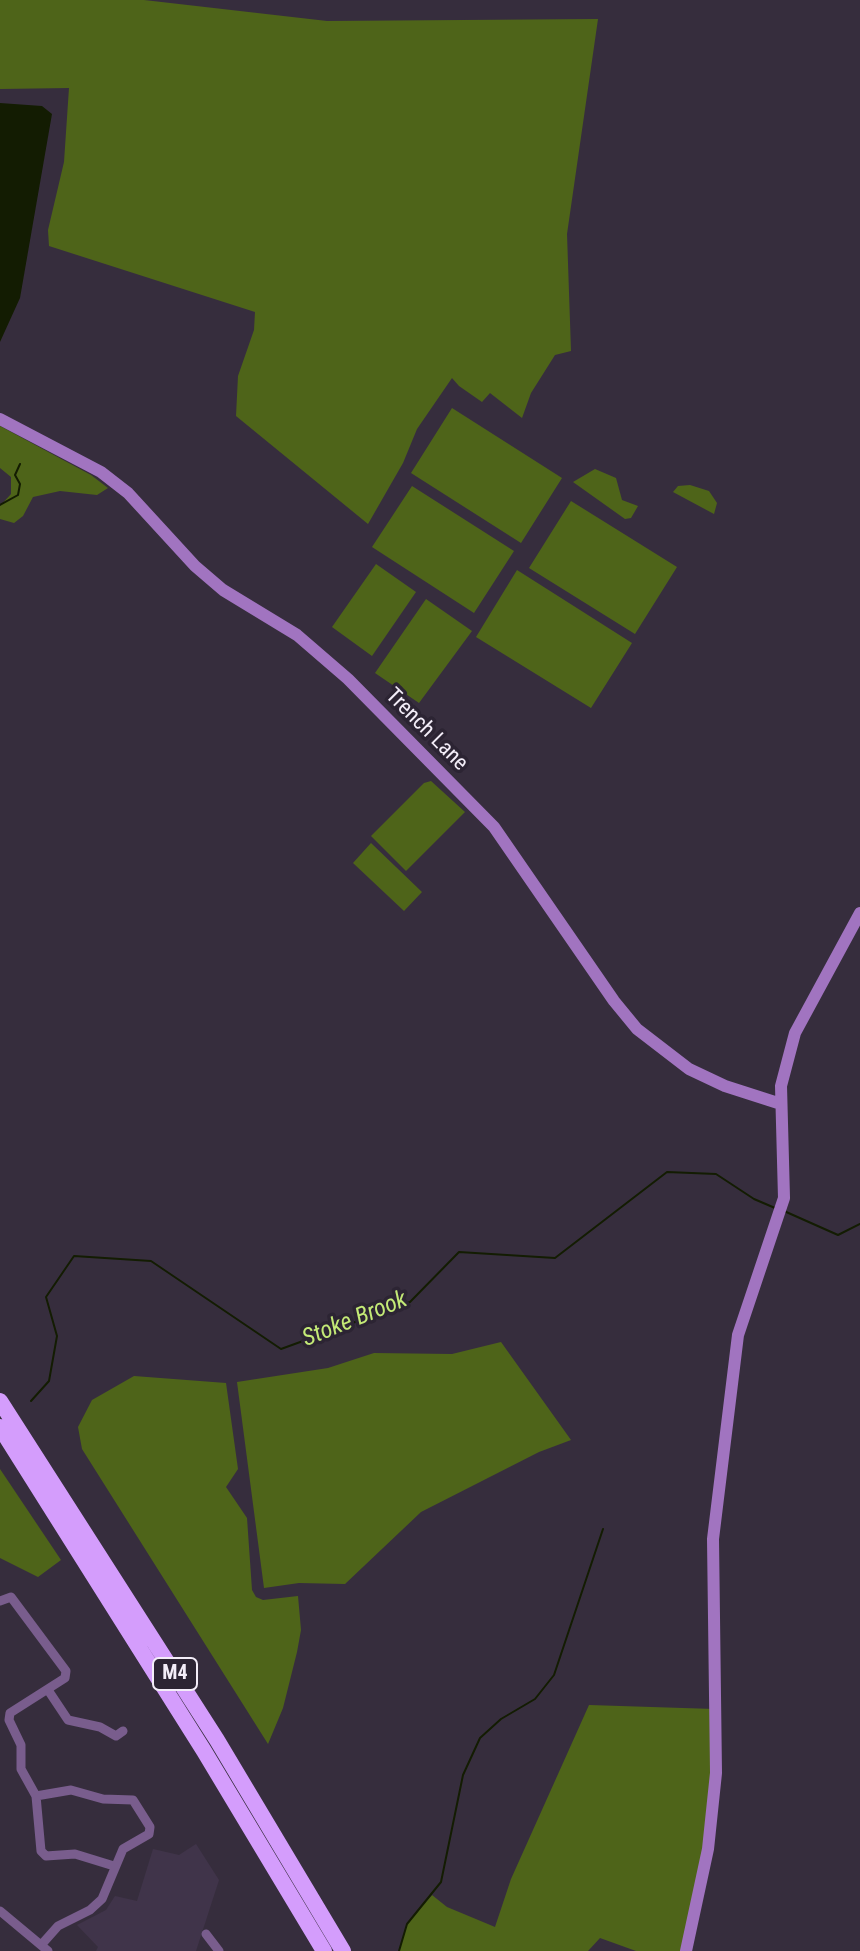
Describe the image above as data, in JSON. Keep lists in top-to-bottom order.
{
  "streets": {
    "highway": ["M4"],
    "main road": ["Trench Lane"]
  },
  "water": ["Stoke Brook"]
}
